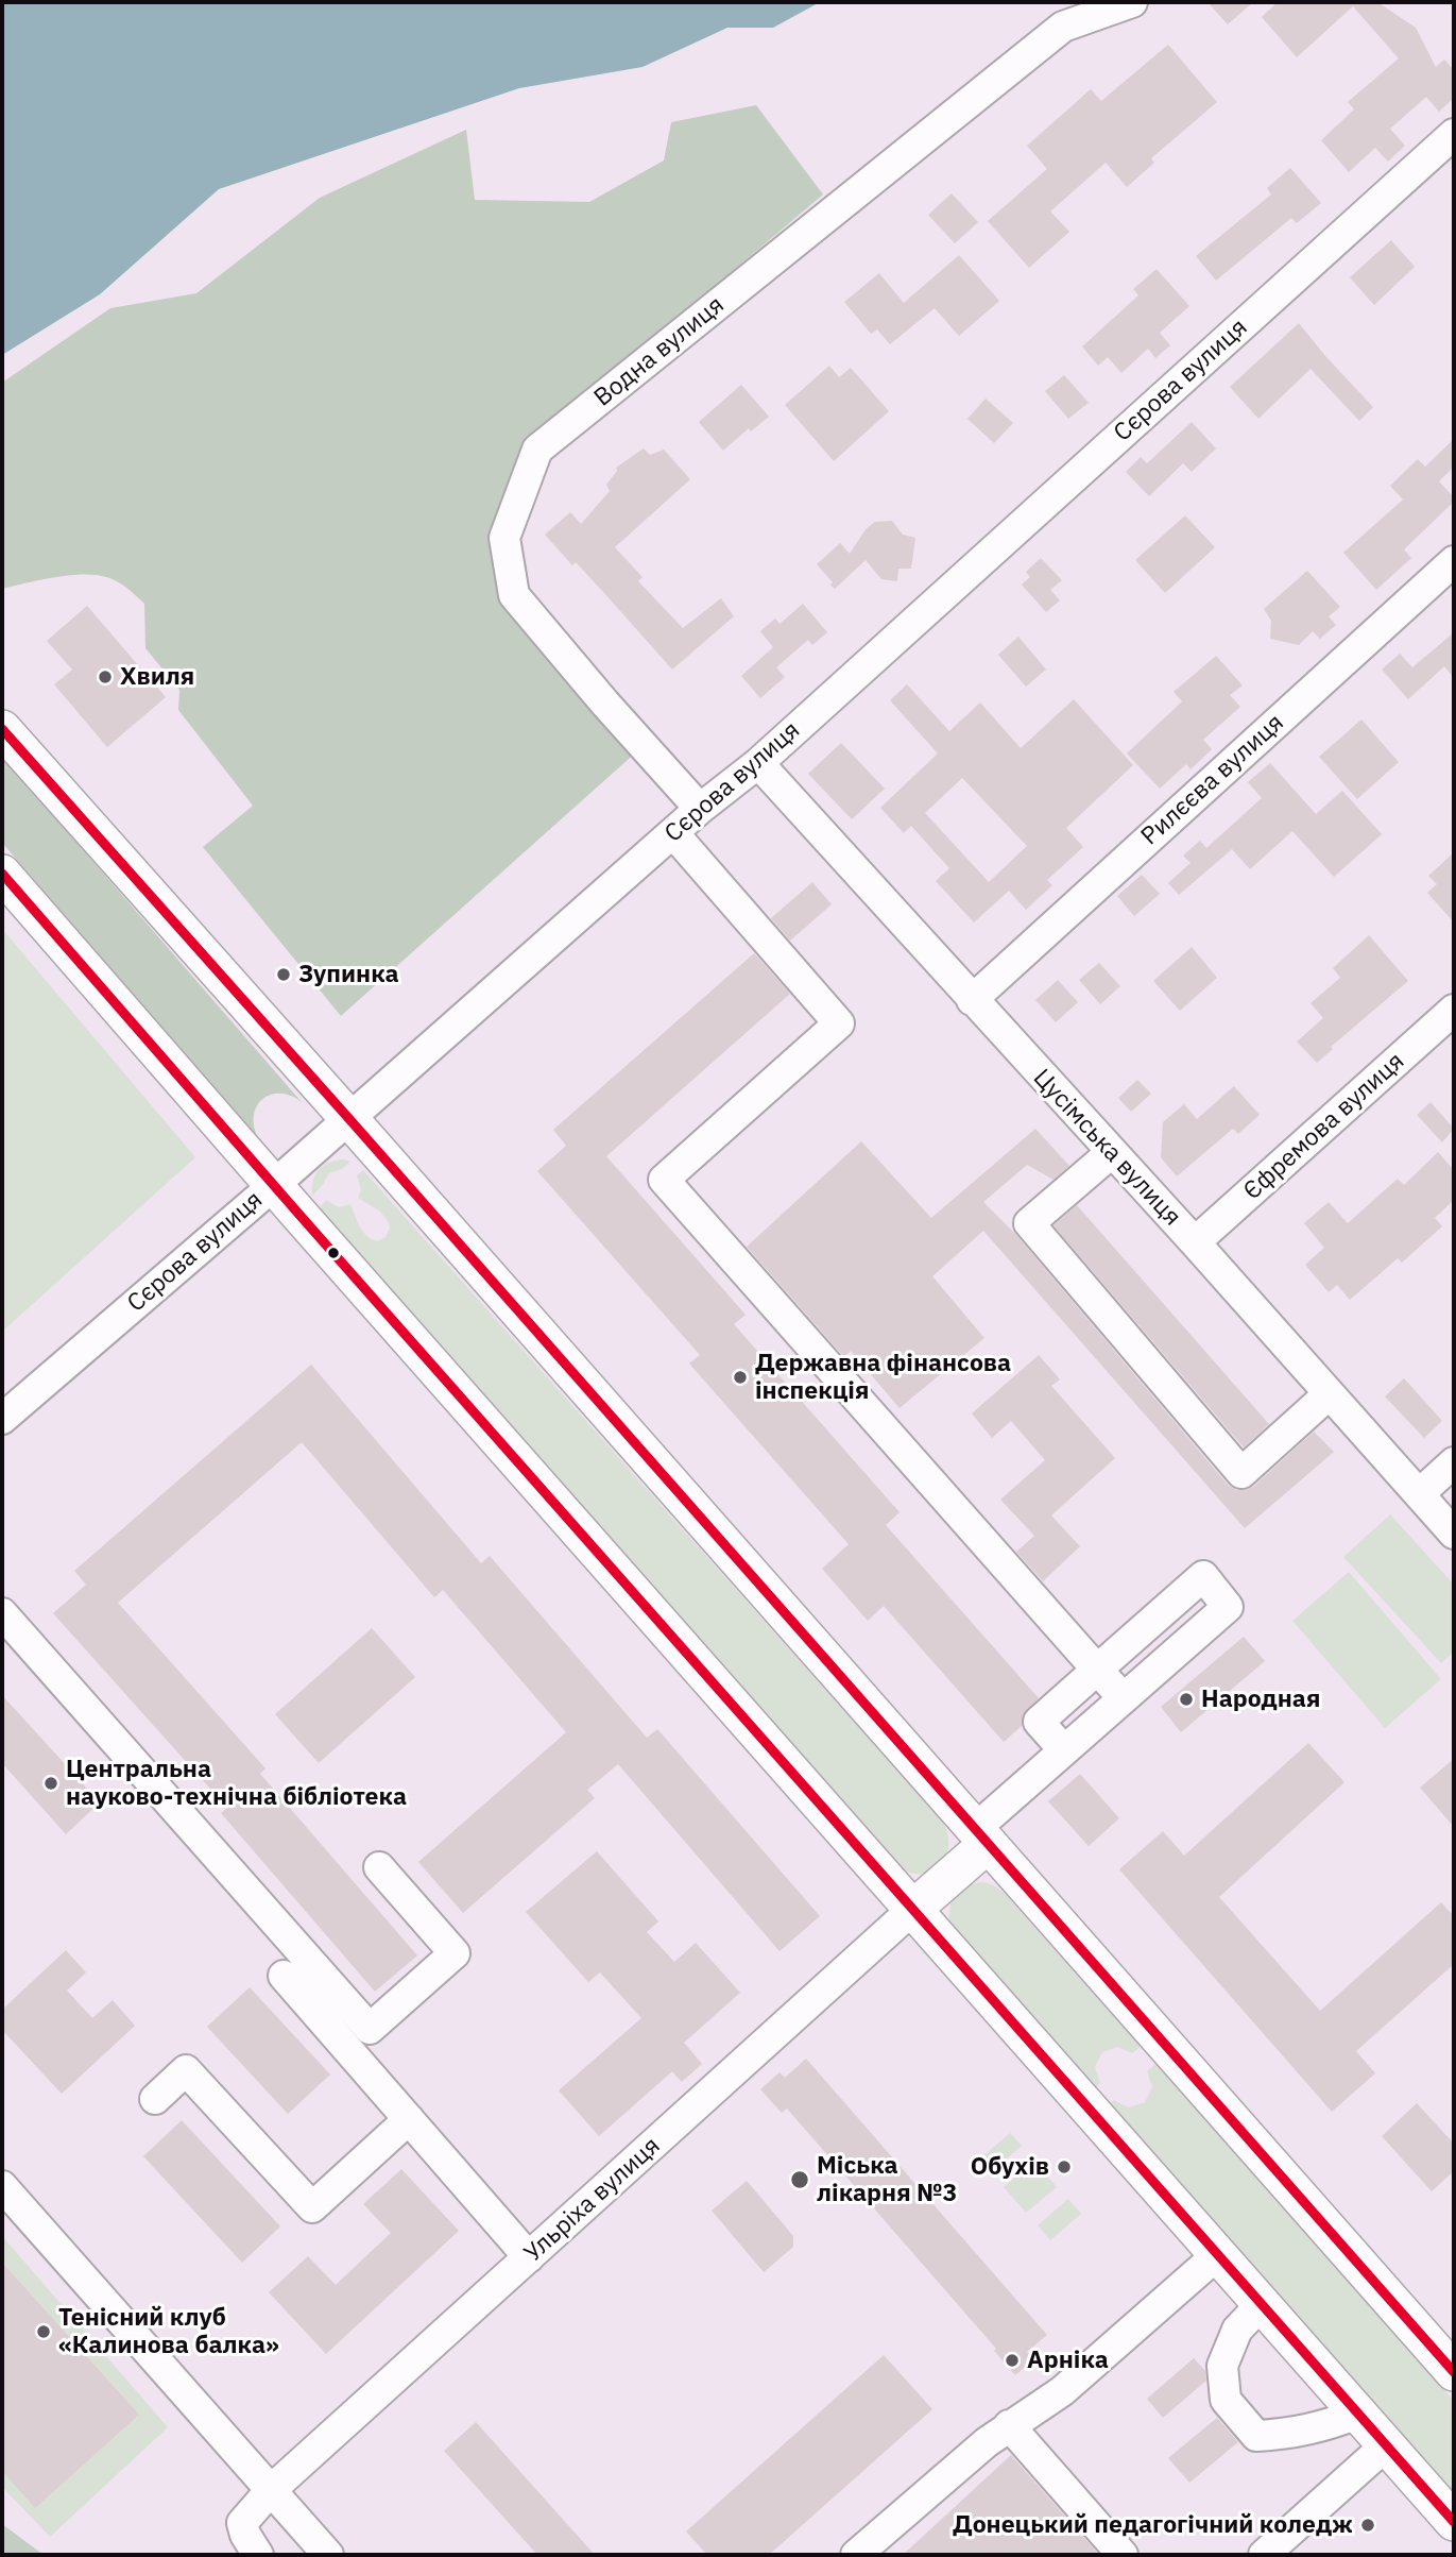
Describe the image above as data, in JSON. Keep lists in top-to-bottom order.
{
  "streets": {
    "street": [
      "Водна вулиця",
      "Сєрова вулиця",
      "Рилєєва вулиця",
      "Єфремова вулиця",
      "Цусімська вулиця",
      "Ульріха вулиця"
    ]
  },
  "crossings": [
    ["Водна вулиця", "Сєрова вулиця"],
    ["Сєрова вулиця", "Цусімська вулиця"],
    ["Рилєєва вулиця", "Цусімська вулиця"],
    ["Єфремова вулиця", "Цусімська вулиця"]
  ],
  "places": [
    "Хвиля",
    "Зупинка",
    "Державна фінансова інспекція",
    "Народная",
    "Центральна науково-технічна бібліотека",
    "Обухів",
    "Міська лікарня №3",
    "Тенісний клуб «Калинова балка»",
    "Арніка",
    "Донецький педагогічний коледж"
  ]
}
